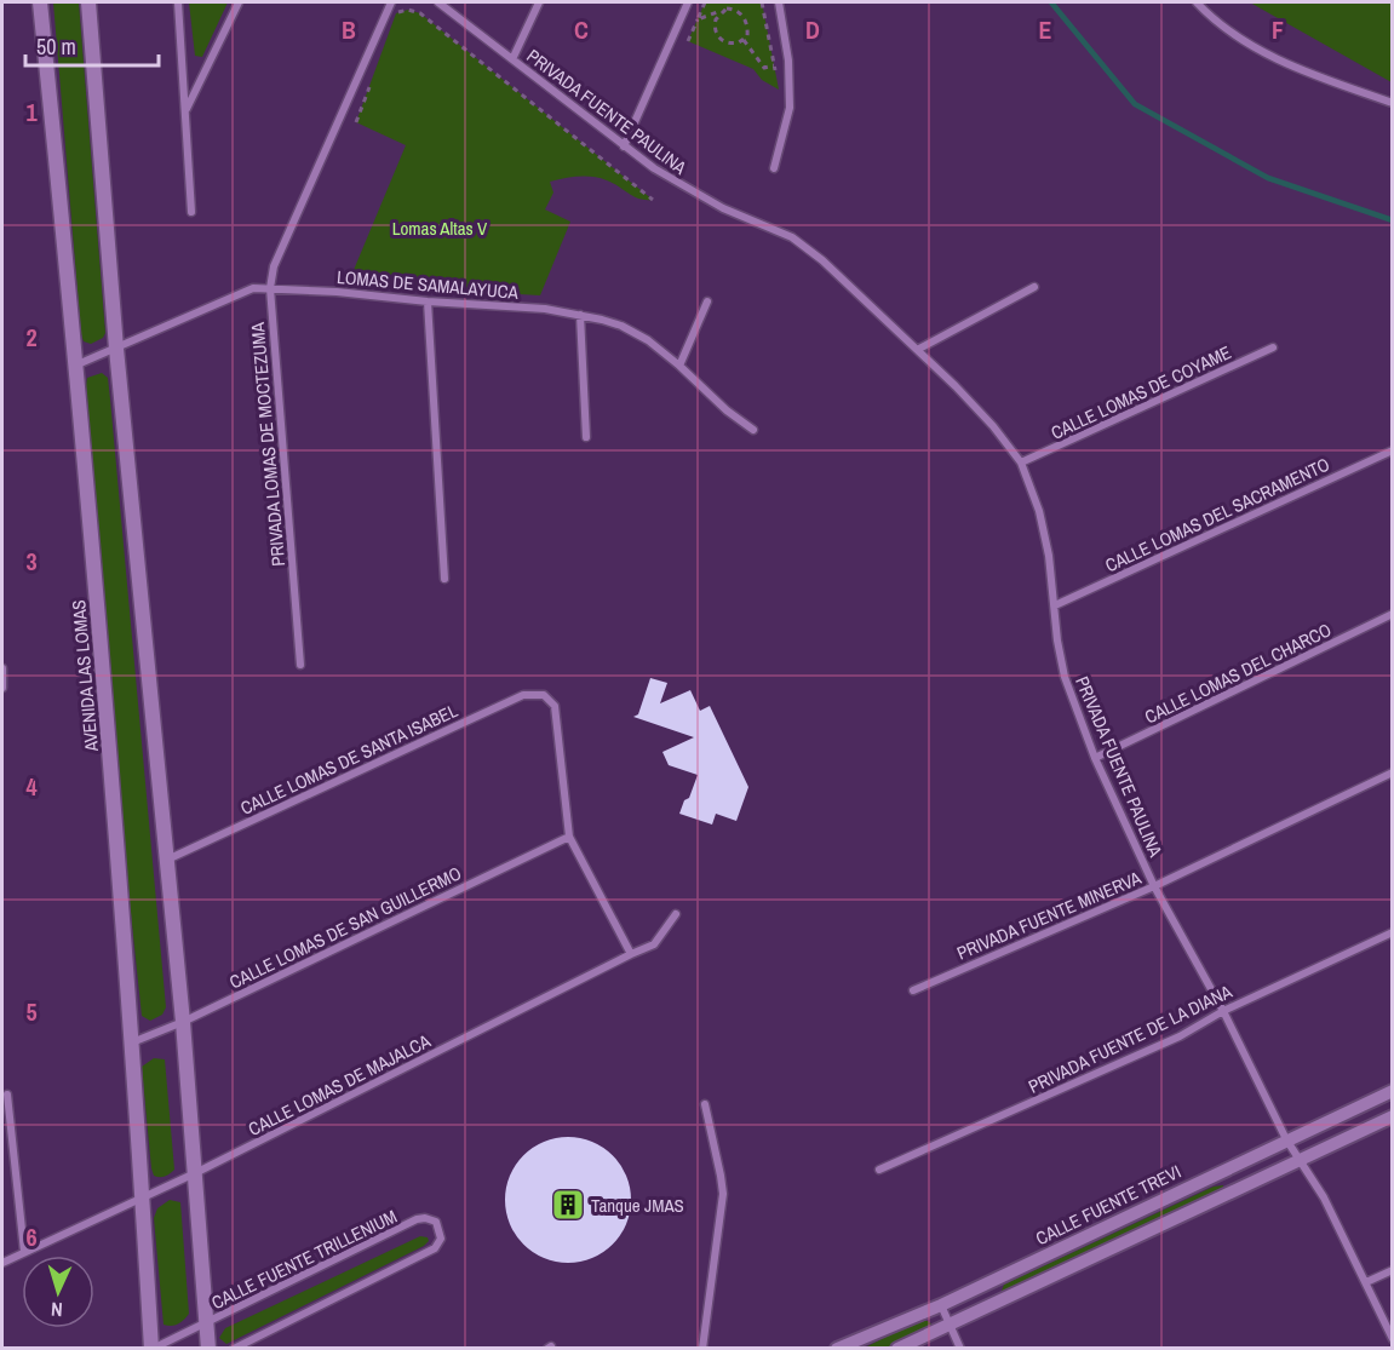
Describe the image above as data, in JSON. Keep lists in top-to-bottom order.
{
  "streets": {
    "main road": ["AVENIDA LAS LOMAS"],
    "street": [
      "PRIVADA FUENTE PAULINA",
      "LOMAS DE SAMALAYUCA",
      "CALLE LOMAS DE COYAME",
      "PRIVADA LOMAS DE MOCTEZUMA",
      "CALLE LOMAS DEL SACRAMENTO",
      "CALLE LOMAS DEL CHARCO",
      "CALLE LOMAS DE SANTA ISABEL",
      "PRIVADA FUENTE MINERVA",
      "CALLE LOMAS DE SAN GUILLERMO",
      "PRIVADA FUENTE DE LA DIANA",
      "CALLE LOMAS DE MAJALCA",
      "CALLE FUENTE TREVI",
      "CALLE FUENTE TRILLENIUM"
    ]
  },
  "crossings": [
    ["PRIVADA FUENTE PAULINA", "CALLE LOMAS DE COYAME"],
    ["PRIVADA FUENTE PAULINA", "CALLE LOMAS DEL SACRAMENTO"],
    ["PRIVADA FUENTE PAULINA", "CALLE LOMAS DEL CHARCO"],
    ["PRIVADA FUENTE PAULINA", "PRIVADA FUENTE MINERVA"],
    ["PRIVADA FUENTE PAULINA", "PRIVADA FUENTE DE LA DIANA"],
    ["PRIVADA FUENTE PAULINA", "CALLE FUENTE TREVI"],
    ["LOMAS DE SAMALAYUCA", "PRIVADA LOMAS DE MOCTEZUMA"],
    ["LOMAS DE SAMALAYUCA", "AVENIDA LAS LOMAS"],
    ["AVENIDA LAS LOMAS", "CALLE LOMAS DE SAN GUILLERMO"],
    ["AVENIDA LAS LOMAS", "CALLE LOMAS DE MAJALCA"],
    ["AVENIDA LAS LOMAS", "CALLE FUENTE TRILLENIUM"],
    ["CALLE LOMAS DE SANTA ISABEL", "CALLE LOMAS DE SAN GUILLERMO"]
  ],
  "parks": ["Lomas Altas V"],
  "places": {
    "building": ["Tanque JMAS"]
  },
  "scale_bar": "50 m",
  "north": "bottom",
  "grid": {
    "columns": [
      "B",
      "C",
      "D",
      "E",
      "F"
    ],
    "rows": [
      "1",
      "2",
      "3",
      "4",
      "5",
      "6"
    ]
  }
}
